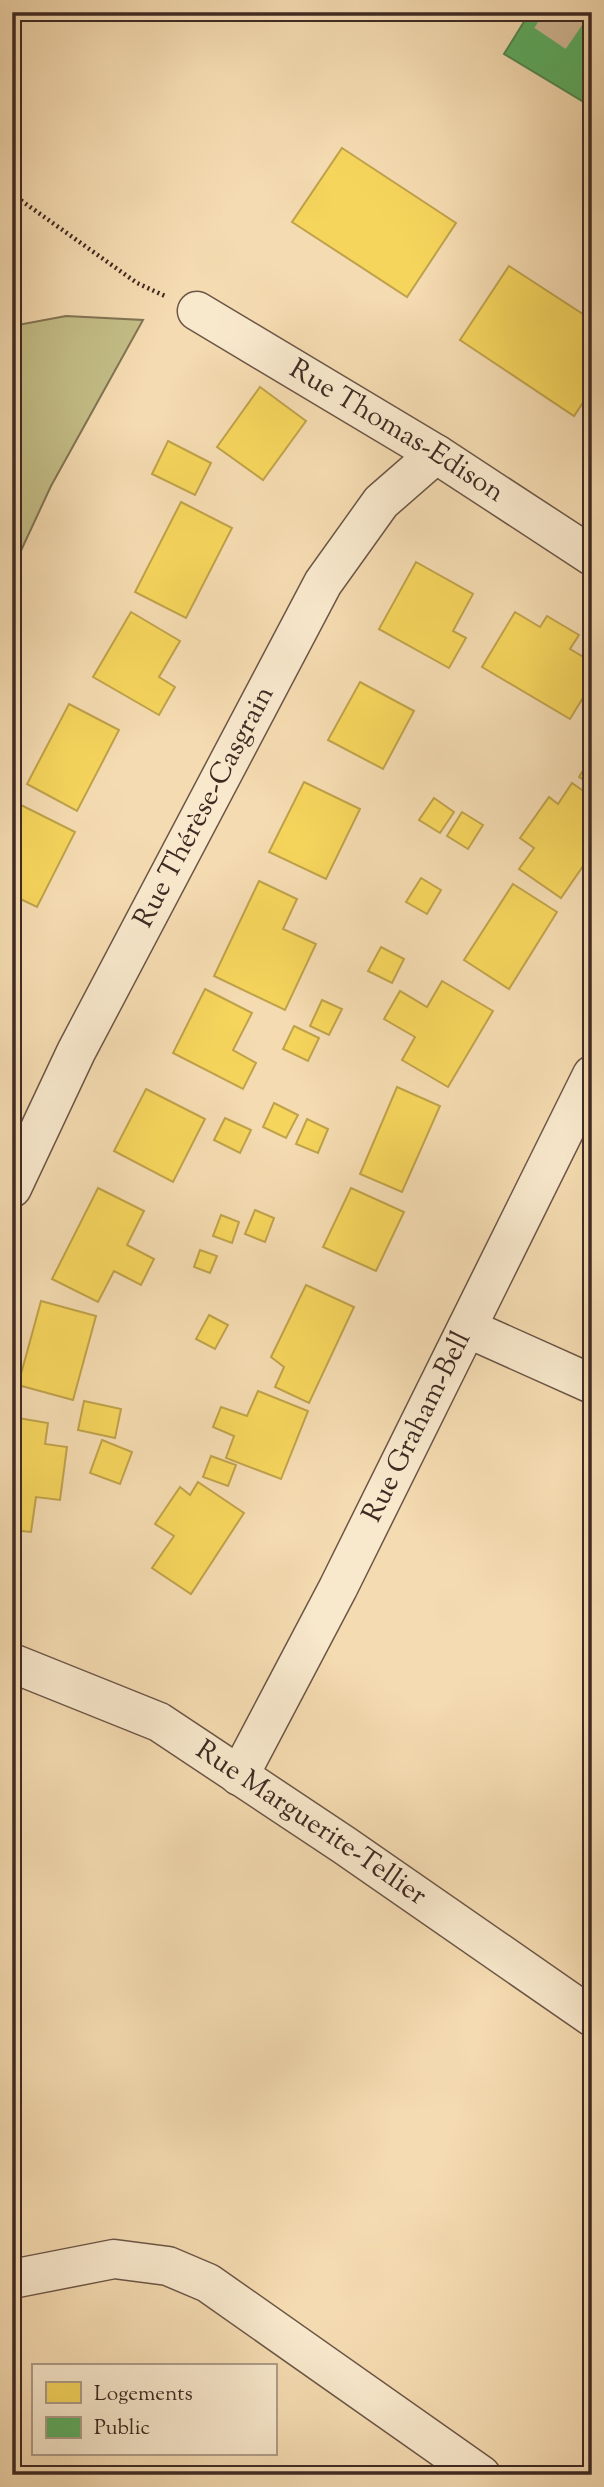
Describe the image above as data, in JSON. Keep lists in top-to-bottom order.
{
  "streets": {
    "street": [
      "Rue Thomas-Edison",
      "Rue Thérèse-Casgrain",
      "Rue Graham-Bell",
      "Rue Marguerite-Tellier"
    ]
  },
  "crossings": [
    ["Rue Thomas-Edison", "Rue Thérèse-Casgrain"],
    ["Rue Graham-Bell", "Rue Marguerite-Tellier"]
  ],
  "legend": ["Logements", "Public"]
}
